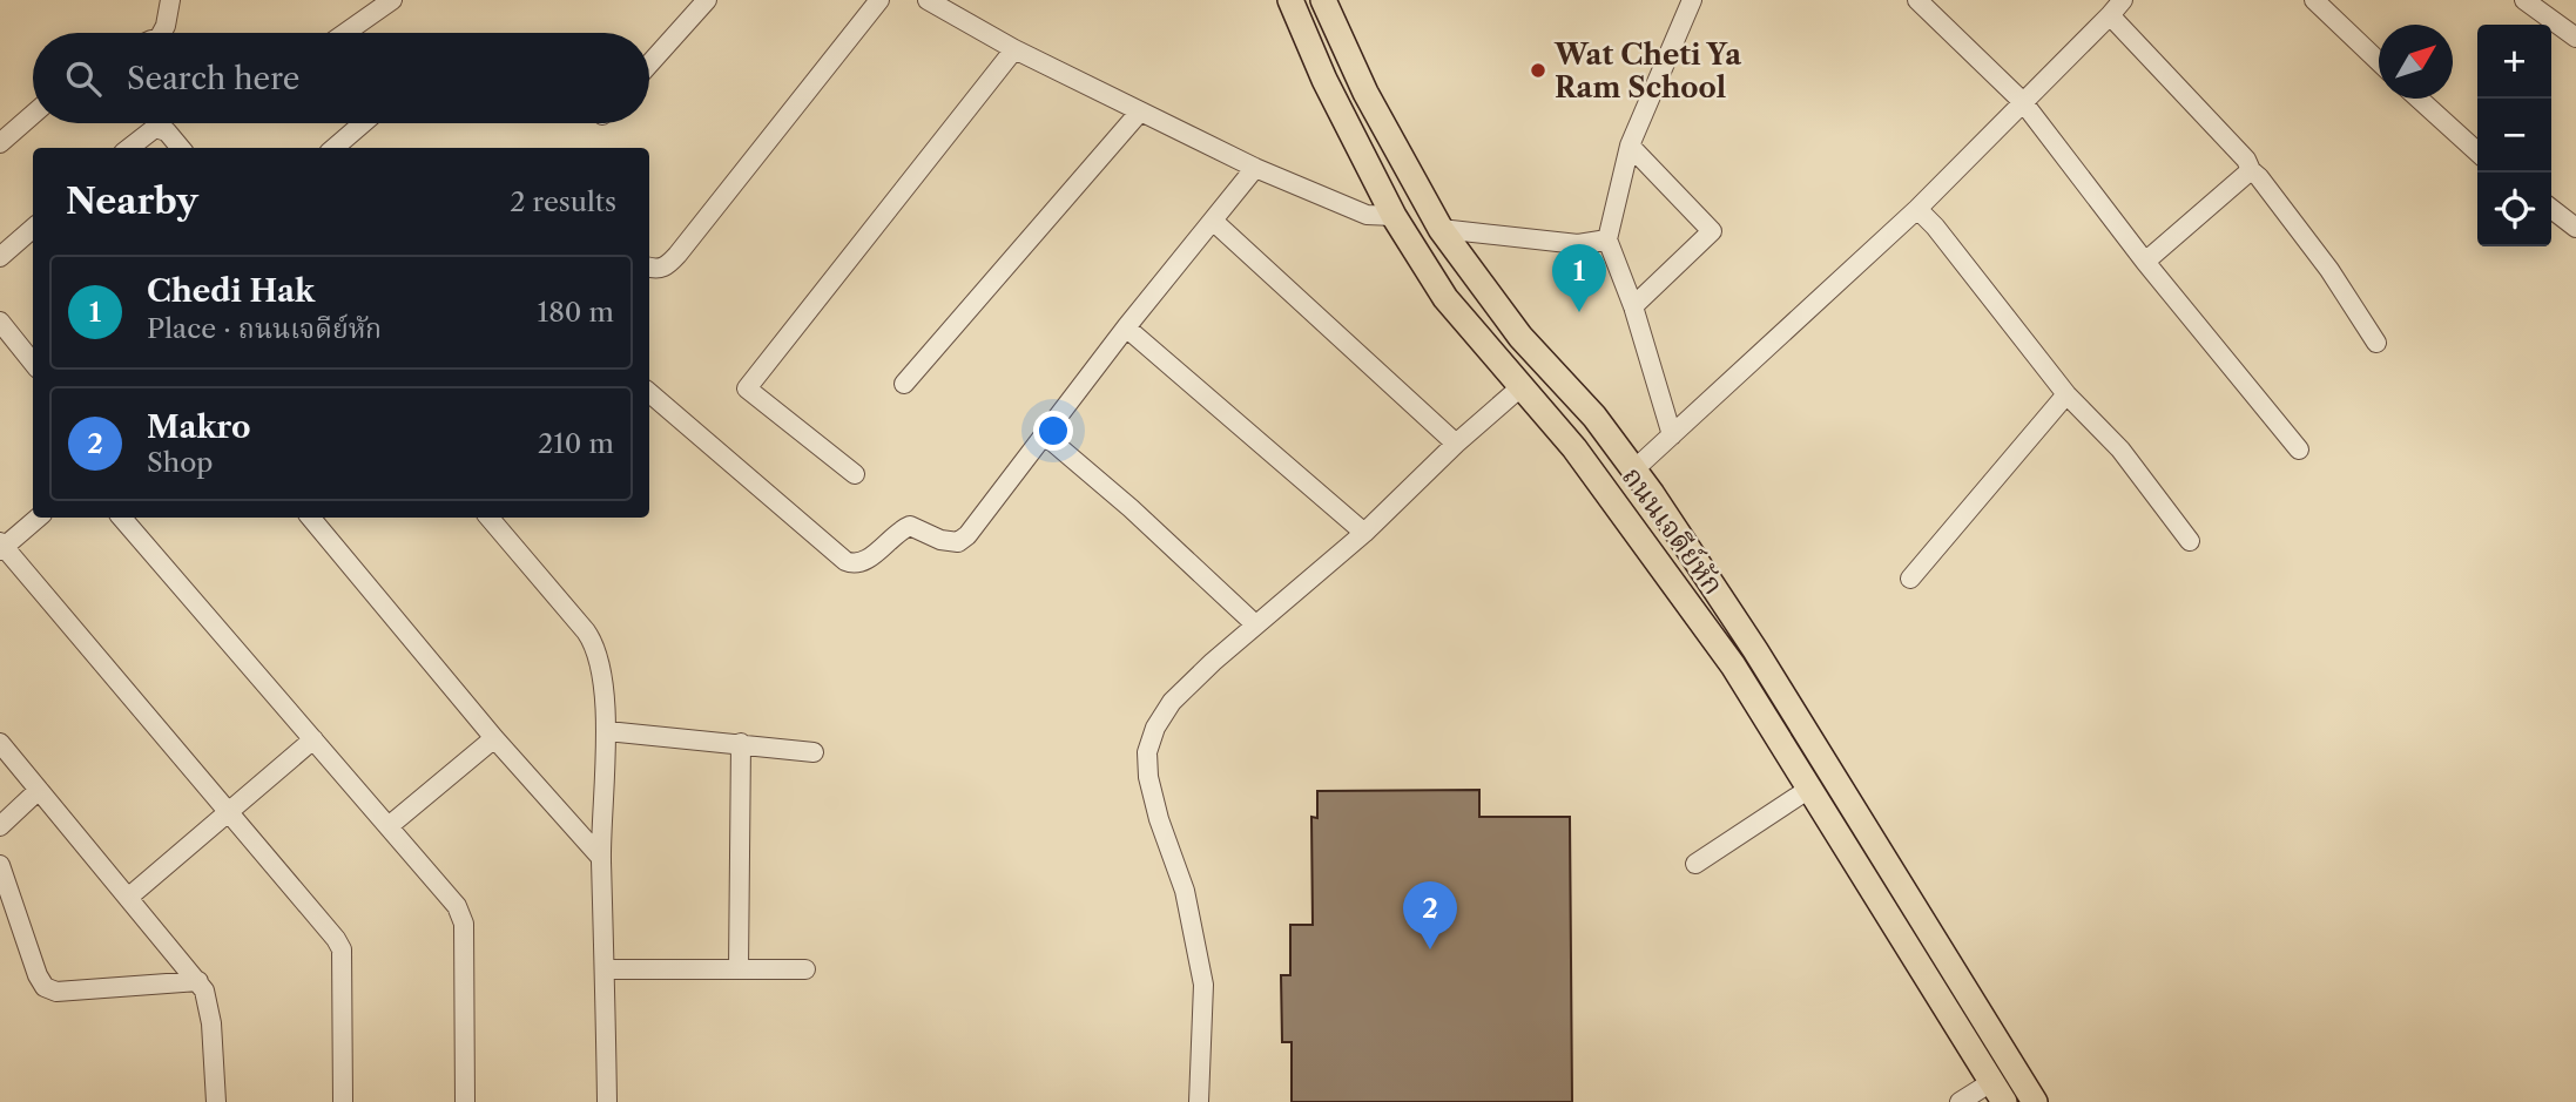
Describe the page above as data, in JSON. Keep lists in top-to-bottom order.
{
  "streets": {
    "main road": ["ถนนเจดีย์หัก"]
  },
  "places": ["Wat Cheti Ya Ram School"],
  "north": "top right",
  "page": {
    "map_buttons": ["+", "−"],
    "search": "Search here",
    "heading": ["Nearby", "2 results"],
    "pins": ["1", "2"],
    "list": [
      {
        "mark": "1",
        "name": "Chedi Hak",
        "note": "Place · ถนนเจดีย์หัก",
        "value": "180 m"
      },
      {
        "mark": "2",
        "name": "Makro",
        "note": "Shop",
        "value": "210 m"
      }
    ]
  }
}
